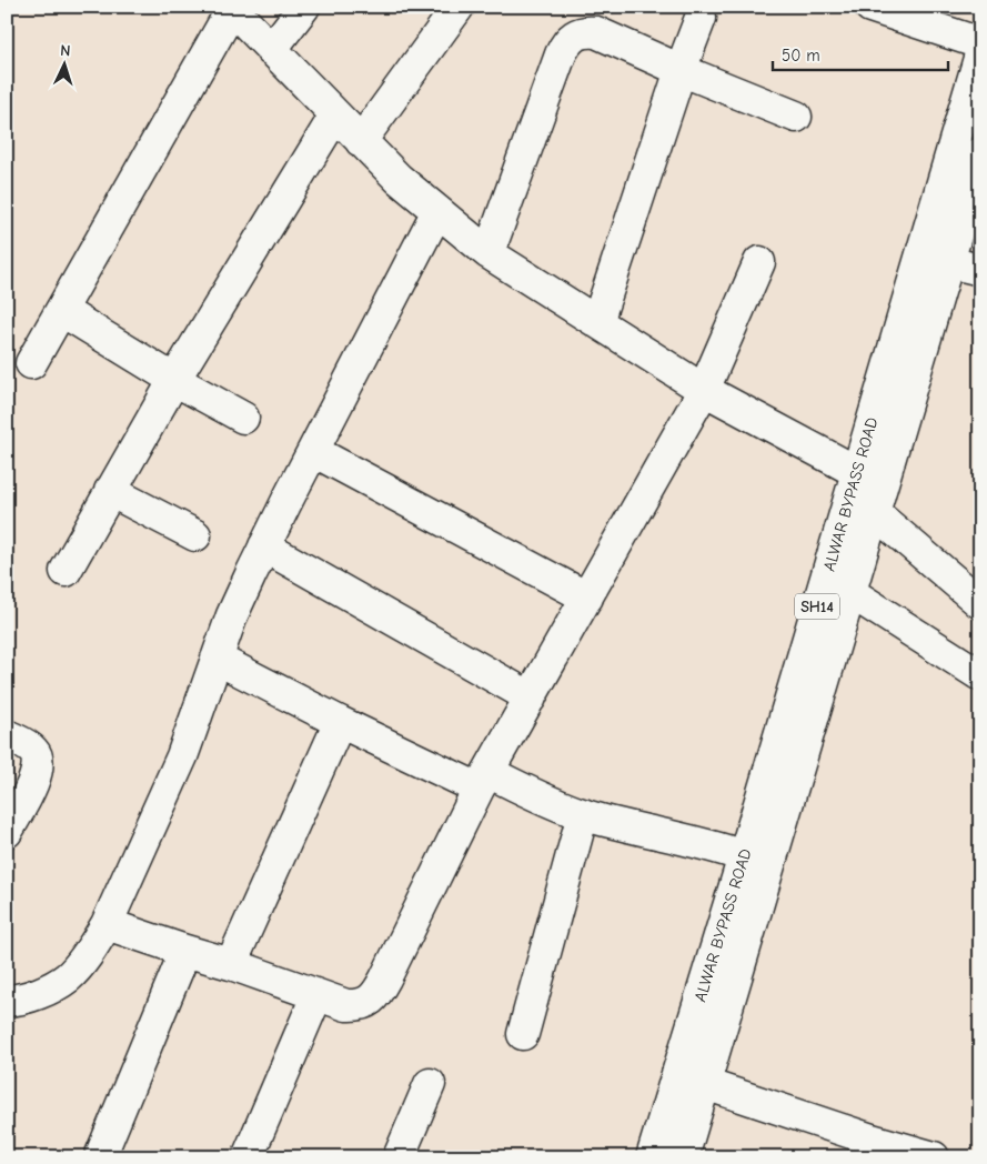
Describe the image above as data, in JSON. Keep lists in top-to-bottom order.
{
  "streets": {
    "street": ["ALWAR BYPASS ROAD", "SH14"]
  },
  "scale_bar": "50 m",
  "north": "top"
}
